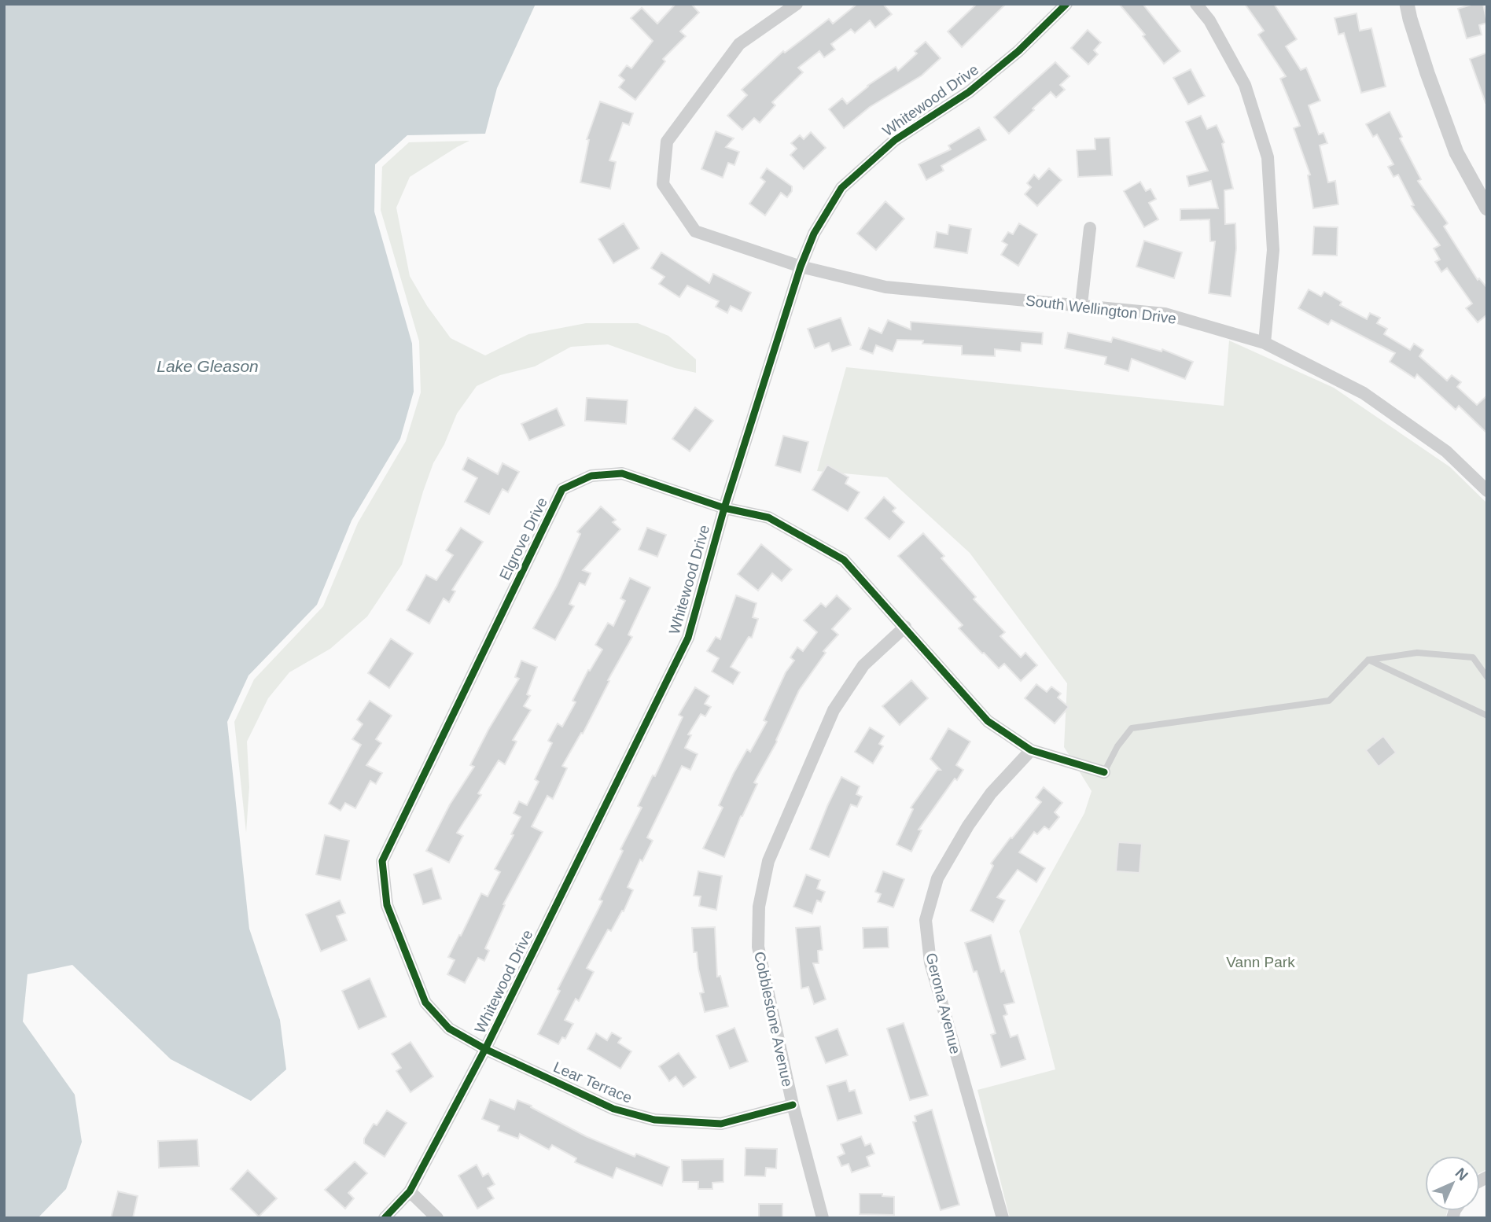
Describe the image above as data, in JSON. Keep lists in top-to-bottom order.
{
  "streets": {
    "street": [
      "Whitewood Drive",
      "South Wellington Drive",
      "Elgrove Drive",
      "Gerona Avenue",
      "Cobblestone Avenue",
      "Lear Terrace"
    ]
  },
  "crossings": [
    ["Whitewood Drive", "South Wellington Drive"],
    ["Whitewood Drive", "Elgrove Drive"],
    ["Whitewood Drive", "Lear Terrace"],
    ["Elgrove Drive", "Gerona Avenue"],
    ["Elgrove Drive", "Cobblestone Avenue"],
    ["Elgrove Drive", "Lear Terrace"],
    ["Cobblestone Avenue", "Lear Terrace"]
  ],
  "water": ["Lake Gleason"],
  "parks": ["Vann Park"],
  "north": "top right"
}
